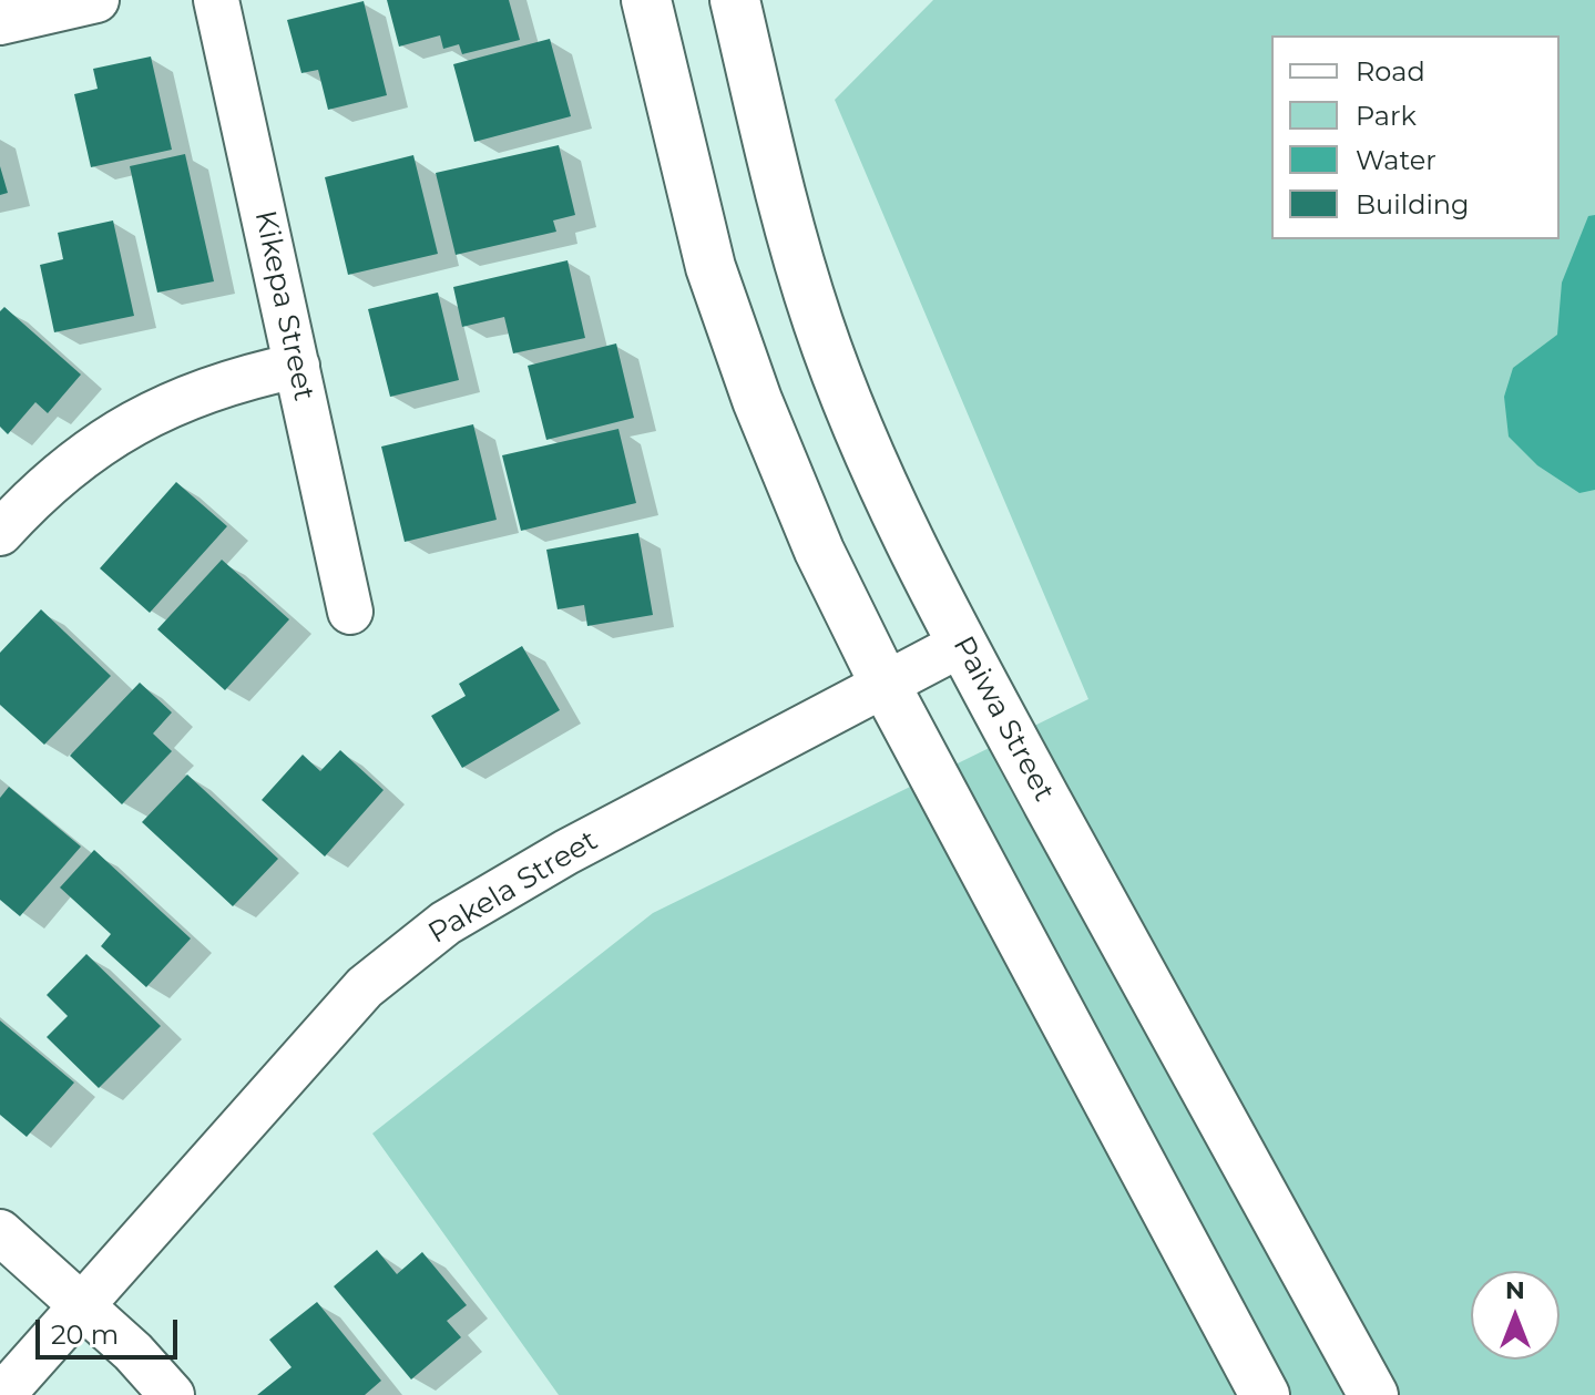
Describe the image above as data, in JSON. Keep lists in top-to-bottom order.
{
  "streets": {
    "street": ["Kikepa Street", "Paiwa Street", "Pakela Street"]
  },
  "crossings": [
    ["Paiwa Street", "Pakela Street"]
  ],
  "legend": [
    "Road",
    "Park",
    "Water",
    "Building"
  ],
  "scale_bar": "20 m",
  "north": "top"
}
